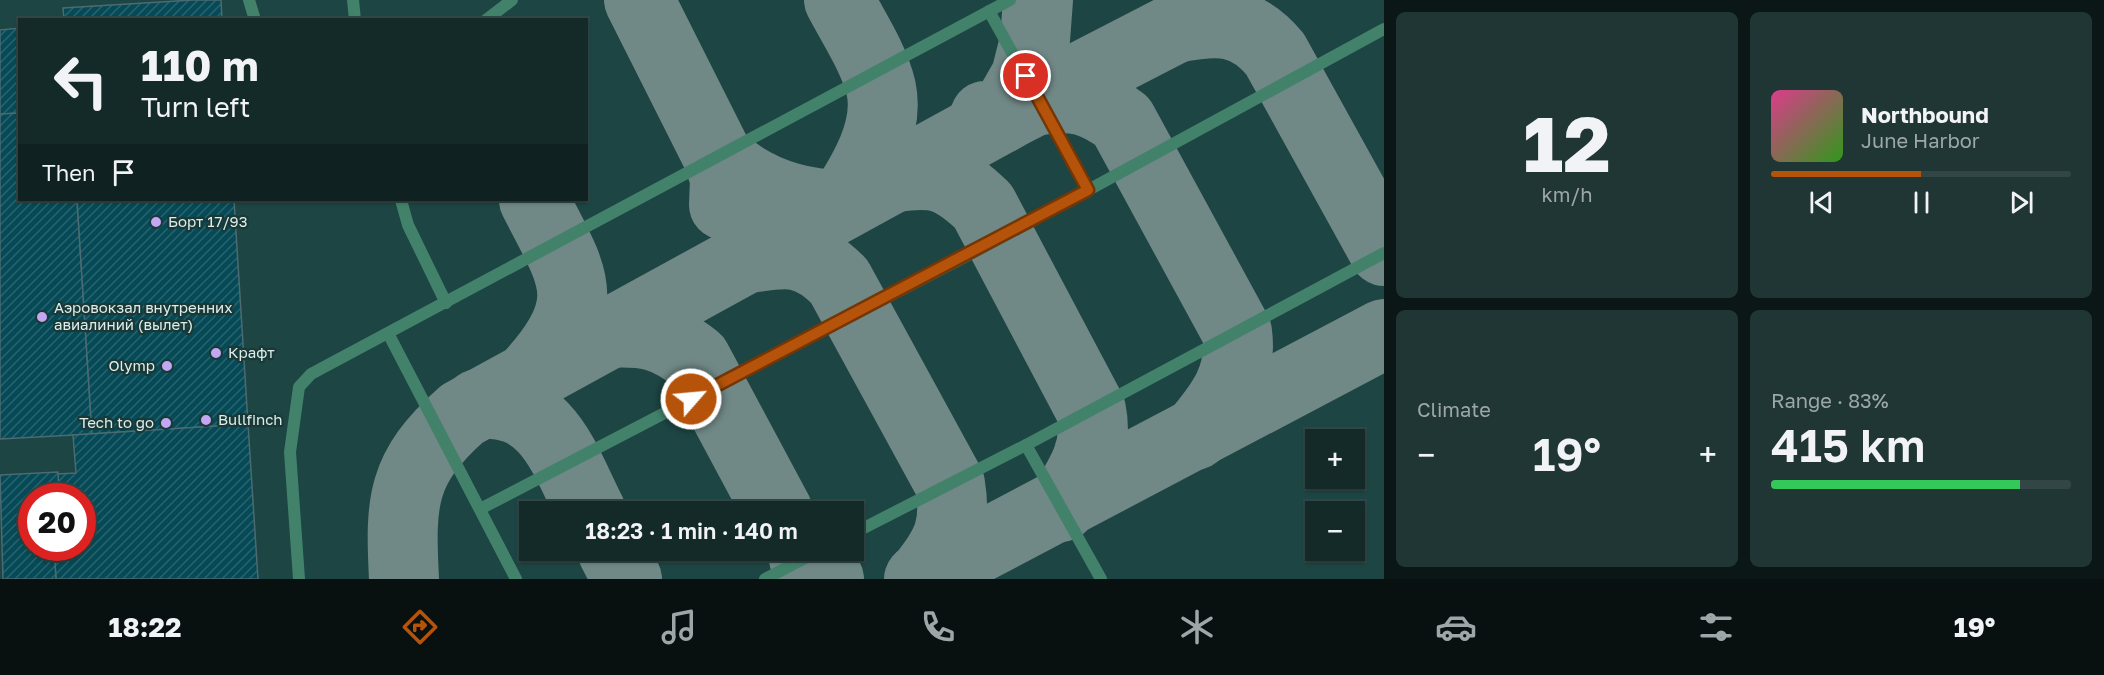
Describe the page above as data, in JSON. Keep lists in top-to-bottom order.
{
  "places": [
    "Борт 17/93",
    "Аэровокзал внутренних авиалиний (вылет)",
    "Крафт",
    "Olymp",
    "Bullfinch",
    "Tech to go"
  ],
  "page": {
    "tile": [
      ["12", "km/h"],
      "Climate",
      ["Range · 83%", "415 km"]
    ],
    "turn": ["110 m", "Turn left"],
    "song": ["Northbound", "June Harbor"],
    "then": "Then",
    "map_buttons": ["+", "−"],
    "heat": ["−", "19°", "+"],
    "limit": "20",
    "trip": "18:23 · 1 min · 140 m",
    "tabs": ["18:22", "19°"]
  }
}
